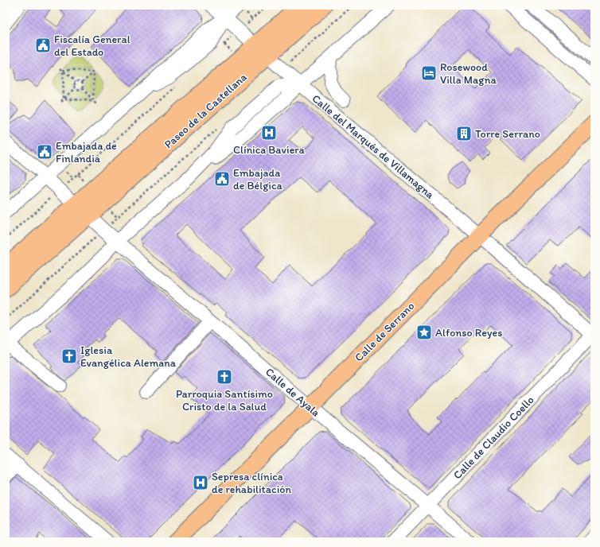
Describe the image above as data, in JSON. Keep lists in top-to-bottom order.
{
  "streets": {
    "highway": ["Paseo de la Castellana"],
    "main road": ["Calle de Serrano"],
    "street": ["Calle del Marqués de Villamagna", "Calle de Ayala", "Calle de Claudio Coello"]
  },
  "crossings": [
    ["Paseo de la Castellana", "Calle del Marqués de Villamagna"],
    ["Calle del Marqués de Villamagna", "Calle de Serrano"],
    ["Calle del Marqués de Villamagna", "Calle de Claudio Coello"],
    ["Calle de Serrano", "Calle de Ayala"],
    ["Calle de Ayala", "Calle de Claudio Coello"]
  ],
  "places": {
    "public building": ["Fiscalía General del Estado", "Embajada de Finlandia", "Embajada de Bélgica"],
    "hotel": ["Rosewood Villa Magna"],
    "hospital": ["Clínica Baviera", "Sepresa clínica de rehabilitación"],
    "building": ["Torre Serrano"],
    "place": ["Alfonso Reyes"],
    "church": ["Iglesia Evangélica Alemana", "Parroquia Santísimo Cristo de la Salud"]
  }
}
